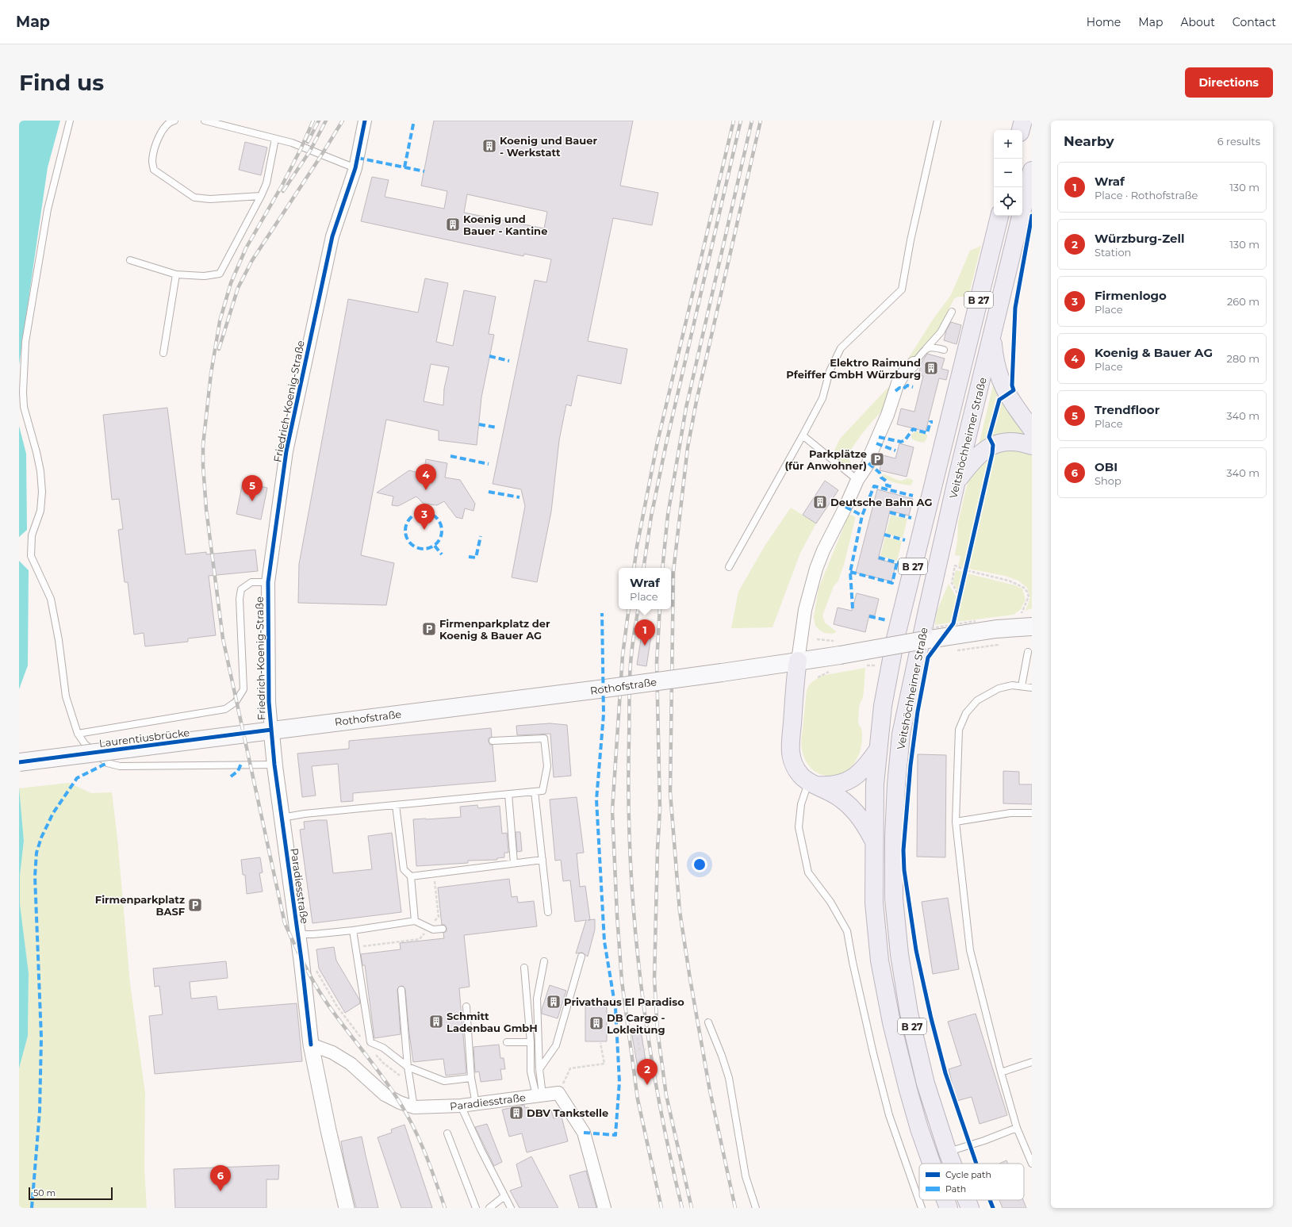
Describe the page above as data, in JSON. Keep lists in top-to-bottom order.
{
  "streets": {
    "highway": ["B 27", "Veitshöchheimer Straße"],
    "main road": ["Rothofstraße", "Laurentiusbrücke"],
    "street": ["Friedrich-Koenig-Straße", "Paradiesstraße"]
  },
  "crossings": [
    ["Friedrich-Koenig-Straße", "Rothofstraße"],
    ["Friedrich-Koenig-Straße", "Laurentiusbrücke"],
    ["Friedrich-Koenig-Straße", "Paradiesstraße"],
    ["Rothofstraße", "Laurentiusbrücke"],
    ["Rothofstraße", "Paradiesstraße"],
    ["Laurentiusbrücke", "Paradiesstraße"]
  ],
  "places": {
    "building": [
      "Koenig und Bauer - Werkstatt",
      "Koenig und Bauer - Kantine",
      "Elektro Raimund Pfeiffer GmbH Würzburg",
      "Deutsche Bahn AG",
      "Privathaus El Paradiso",
      "Schmitt Ladenbau GmbH",
      "DB Cargo - Lokleitung",
      "DBV Tankstelle"
    ],
    "parking": ["Parkplätze (für Anwohner)", "Firmenparkplatz der Koenig & Bauer AG", "Firmenparkplatz BASF"]
  },
  "legend": ["Cycle path", "Path"],
  "scale_bar": "50 m",
  "page": {
    "header": "Map",
    "nav": [
      "Home",
      "Map",
      "About",
      "Contact"
    ],
    "buttons": "Directions",
    "title": "Find us",
    "heading": ["Nearby", "6 results"],
    "map_buttons": ["+", "−"],
    "list": [
      {
        "mark": "1",
        "name": "Wraf",
        "note": "Place · Rothofstraße",
        "value": "130 m"
      },
      {
        "mark": "2",
        "name": "Würzburg-Zell",
        "note": "Station",
        "value": "130 m"
      },
      {
        "mark": "3",
        "name": "Firmenlogo",
        "note": "Place",
        "value": "260 m"
      },
      {
        "mark": "4",
        "name": "Koenig & Bauer AG",
        "note": "Place",
        "value": "280 m"
      },
      {
        "mark": "5",
        "name": "Trendfloor",
        "note": "Place",
        "value": "340 m"
      },
      {
        "mark": "6",
        "name": "OBI",
        "note": "Shop",
        "value": "340 m"
      }
    ],
    "pins": [
      "4",
      "5",
      "3",
      "1",
      "2",
      "6"
    ],
    "popup": ["Wraf", "Place"],
    "scale": "50 m"
  }
}
